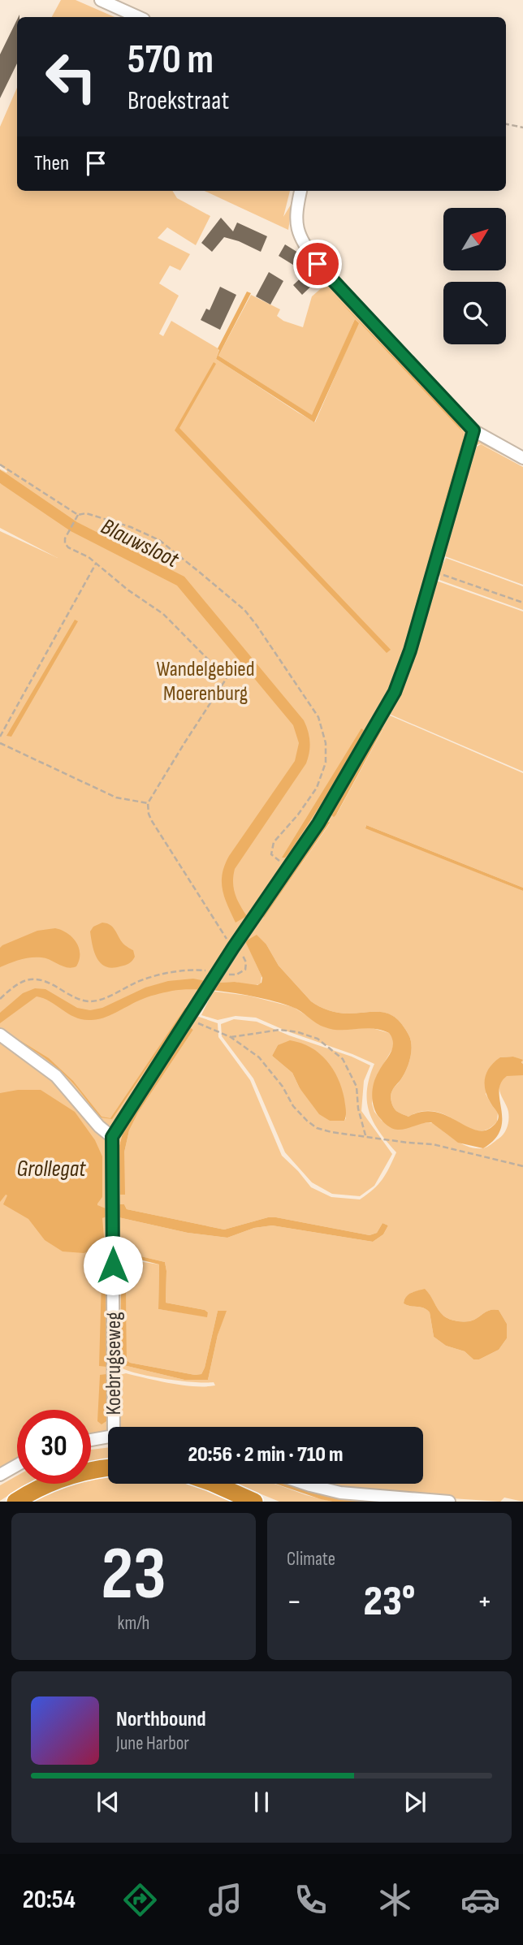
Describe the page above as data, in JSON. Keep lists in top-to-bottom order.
{
  "streets": {
    "street": ["Koebrugseweg"]
  },
  "water": ["Blauwsloot", "Grollegat"],
  "parks": ["Wandelgebied Moerenburg"],
  "north": "top right",
  "page": {
    "turn": ["570 m", "Broekstraat"],
    "then": "Then",
    "limit": "30",
    "trip": "20:56 · 2 min · 710 m",
    "tile": [
      ["23", "km/h"],
      "Climate"
    ],
    "heat": ["−", "23°", "+"],
    "song": ["Northbound", "June Harbor"],
    "tabs": "20:54"
  }
}
